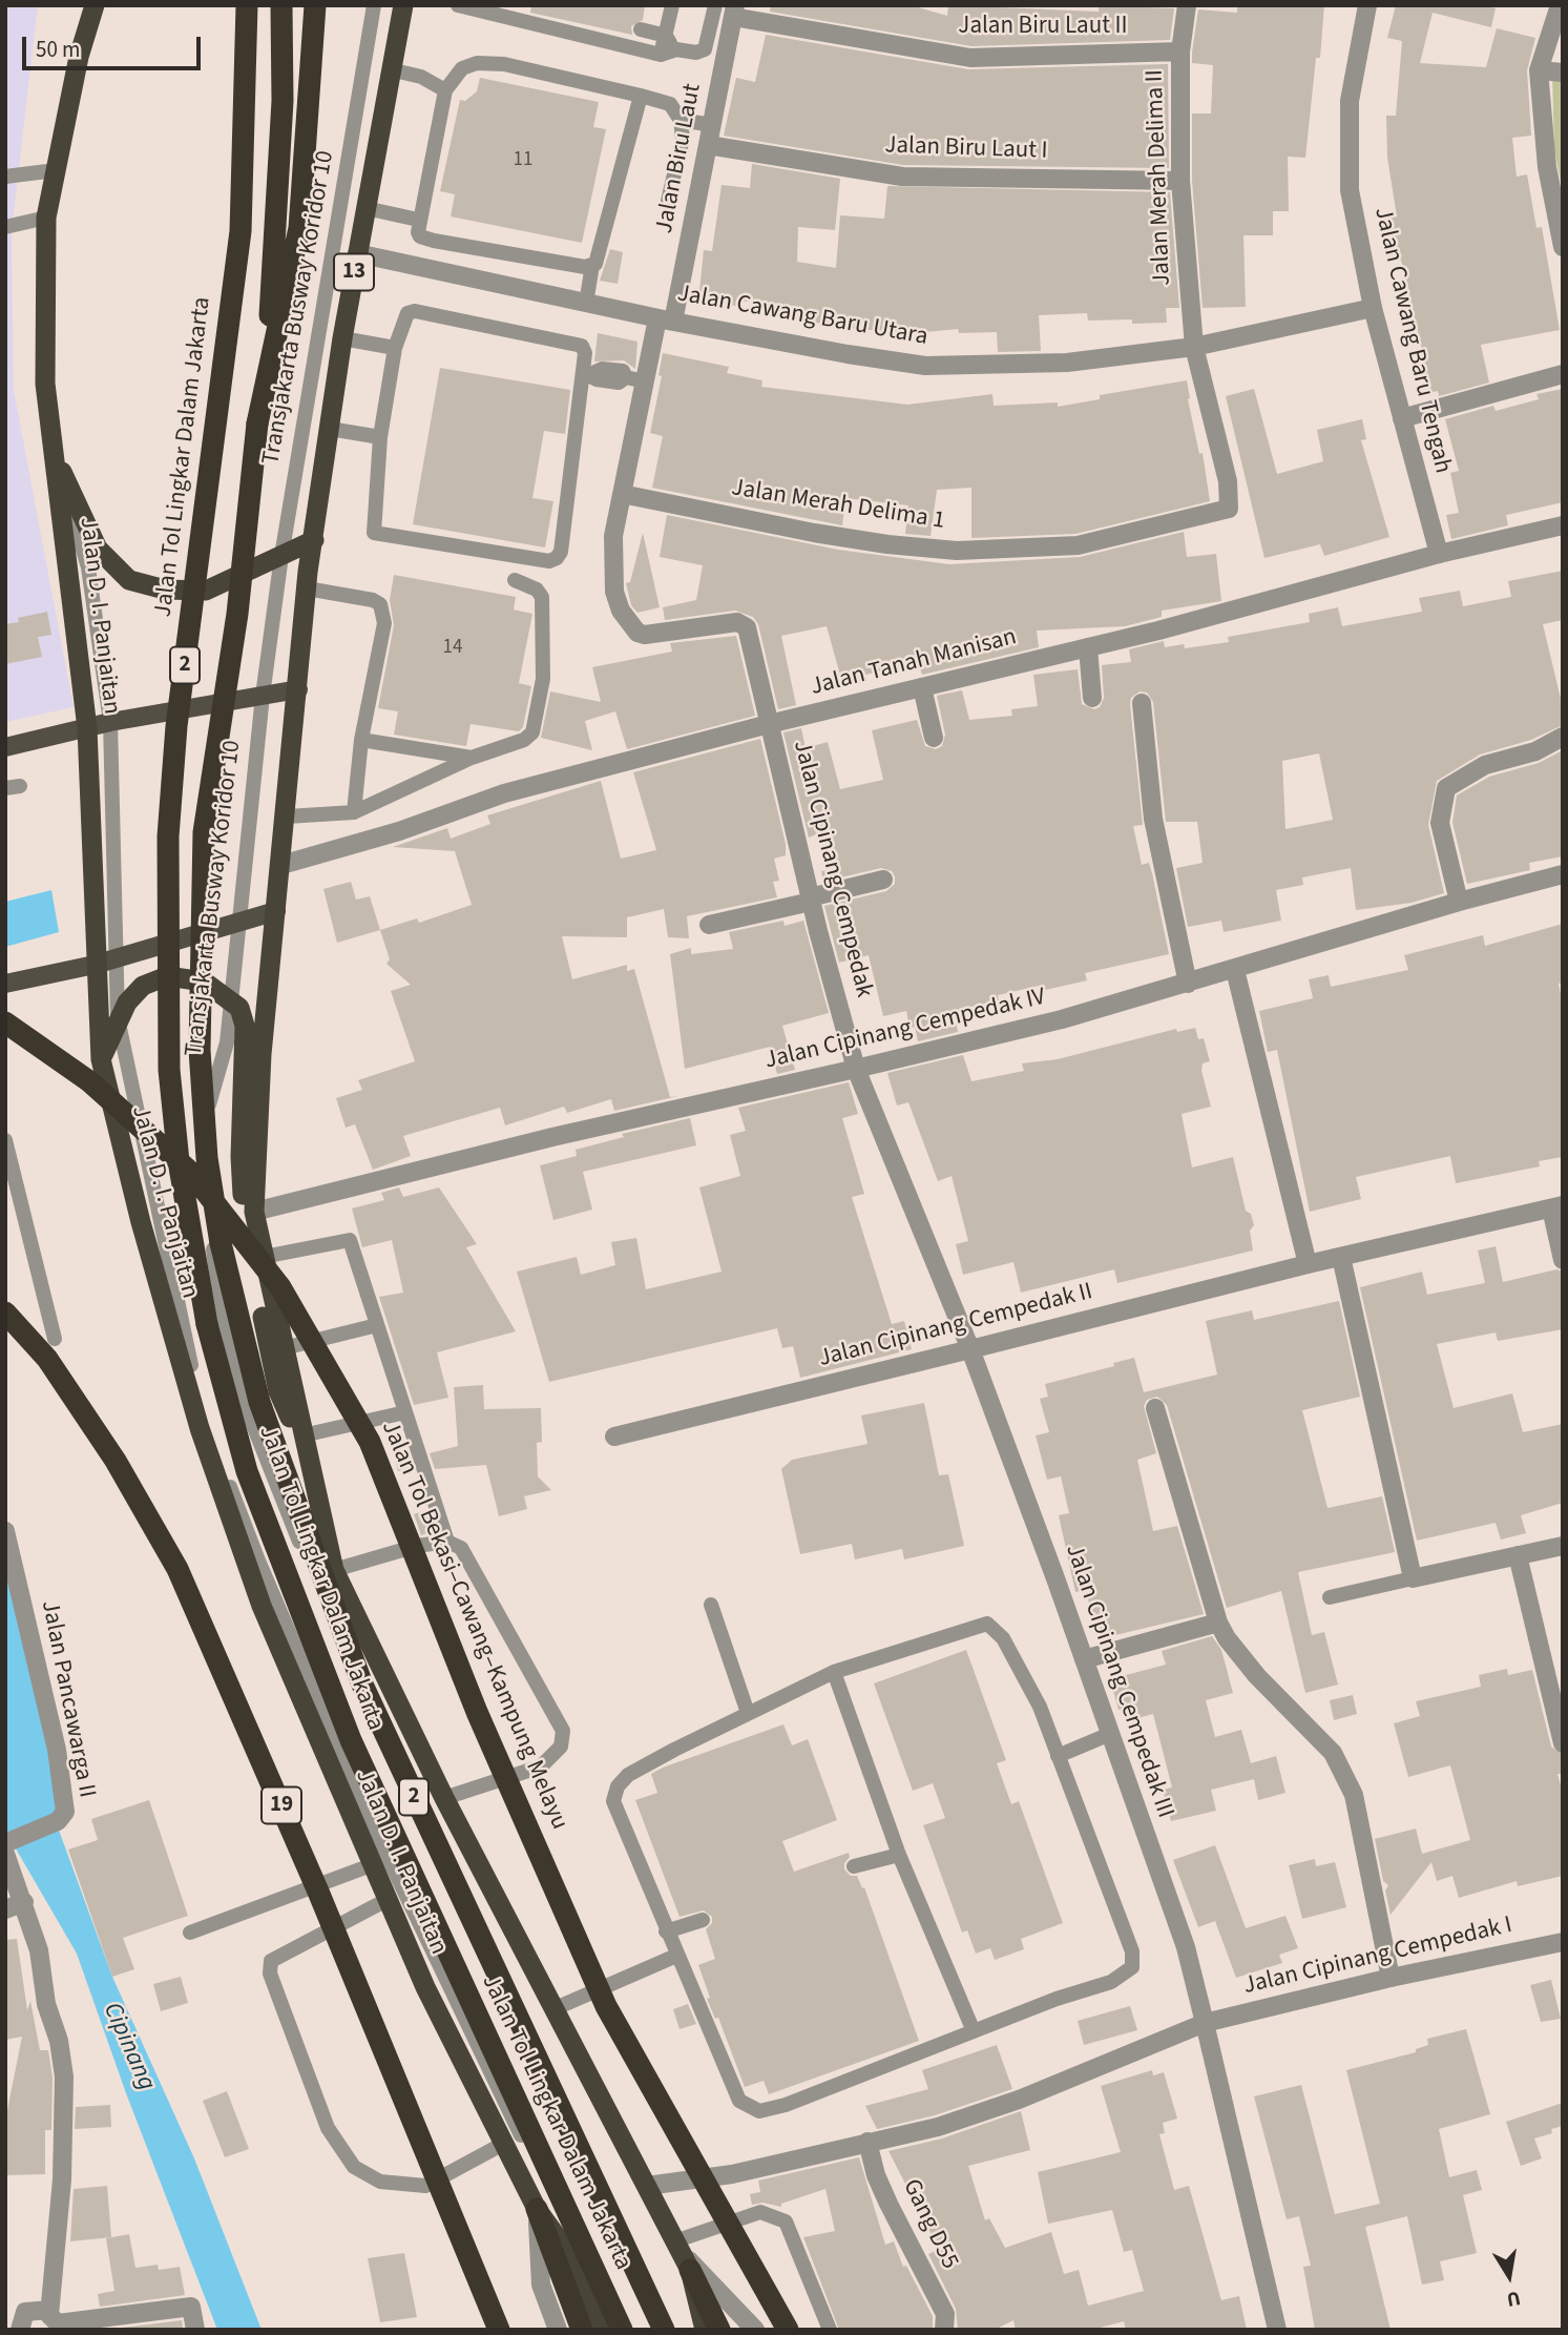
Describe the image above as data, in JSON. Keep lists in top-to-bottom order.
{
  "streets": {
    "highway": [
      "13",
      "Jalan Tol Lingkar Dalam Jakarta",
      "Jalan D. I. Panjaitan",
      "2",
      "Jalan Tol Bekasi–Cawang–Kampung Melayu",
      "19"
    ],
    "street": [
      "Jalan Biru Laut II",
      "Jalan Biru Laut I",
      "Jalan Biru Laut",
      "Jalan Merah Delima II",
      "Jalan Cawang Baru Utara",
      "Jalan Cawang Baru Tengah",
      "Jalan Merah Delima 1",
      "Jalan Tanah Manisan",
      "Jalan Cipinang Cempedak",
      "Jalan Cipinang Cempedak IV",
      "Jalan Cipinang Cempedak II",
      "Jalan Cipinang Cempedak III",
      "Jalan Pancawarga II",
      "Jalan Cipinang Cempedak I",
      "Gang D55"
    ],
    "lane": ["Transjakarta Busway Koridor 10"]
  },
  "crossings": [
    ["Jalan Biru Laut II", "Jalan Biru Laut"],
    ["Jalan Biru Laut II", "Jalan Merah Delima II"],
    ["Jalan Biru Laut I", "Jalan Biru Laut"],
    ["Jalan Biru Laut I", "Jalan Merah Delima II"],
    ["Jalan Biru Laut", "Jalan Cawang Baru Utara"],
    ["Jalan Biru Laut", "Jalan Merah Delima 1"],
    ["Jalan Biru Laut", "Jalan Cipinang Cempedak"],
    ["Jalan Merah Delima II", "Jalan Cawang Baru Utara"],
    ["Jalan Merah Delima II", "Jalan Merah Delima 1"],
    ["13", "Jalan Cawang Baru Utara"],
    ["Jalan Cawang Baru Utara", "Jalan Cawang Baru Tengah"],
    ["Jalan Cawang Baru Utara", "Jalan Merah Delima 1"],
    ["Jalan Cawang Baru Tengah", "Jalan Tanah Manisan"],
    ["Jalan Tol Lingkar Dalam Jakarta", "2"],
    ["Jalan Merah Delima 1", "Jalan Cipinang Cempedak"],
    ["Jalan Tanah Manisan", "Jalan Cipinang Cempedak"],
    ["Jalan Cipinang Cempedak", "Jalan Cipinang Cempedak IV"],
    ["Jalan Cipinang Cempedak", "Jalan Cipinang Cempedak III"],
    ["Jalan Cipinang Cempedak IV", "Jalan Cipinang Cempedak III"],
    ["Jalan Cipinang Cempedak II", "Jalan Cipinang Cempedak III"],
    ["Jalan Cipinang Cempedak III", "Jalan Cipinang Cempedak I"],
    ["Jalan Cipinang Cempedak I", "Gang D55"]
  ],
  "water": ["Cipinang"],
  "house_numbers": ["11", "14"],
  "scale_bar": "50 m",
  "north": "bottom"
}
